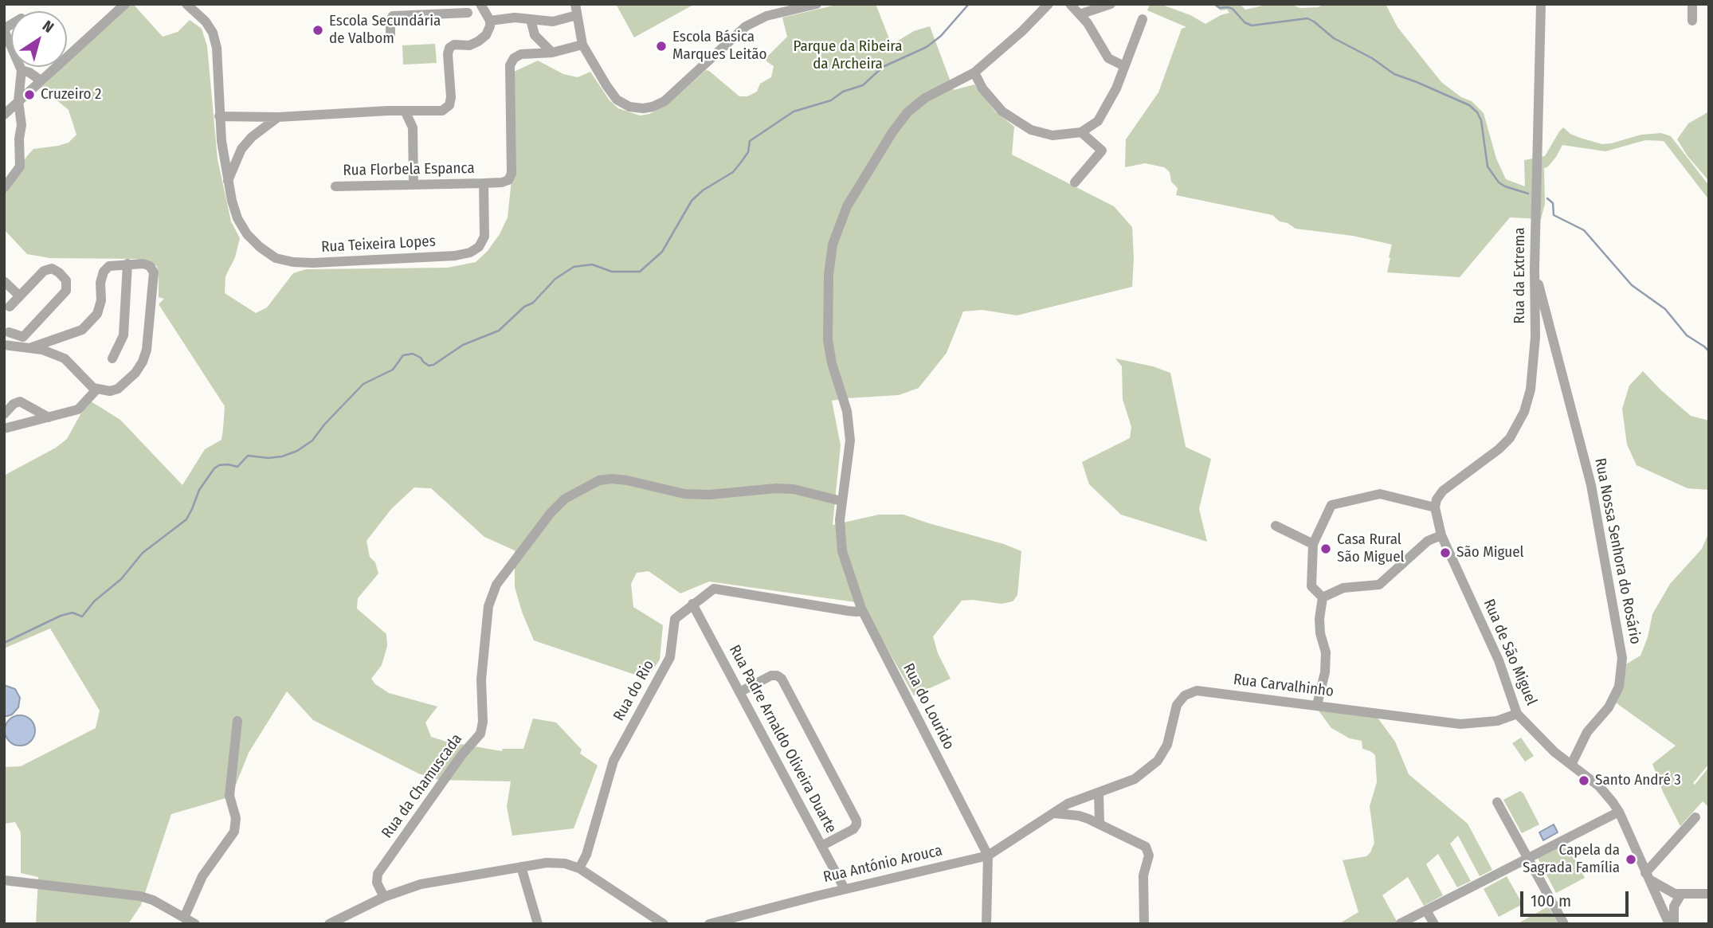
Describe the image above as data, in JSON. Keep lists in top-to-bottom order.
{
  "streets": {
    "street": [
      "Rua Florbela Espanca",
      "Rua Teixeira Lopes",
      "Rua da Extrema",
      "Rua Nossa Senhora do Rosário",
      "Rua de São Miguel",
      "Rua Carvalhinho",
      "Rua do Rio",
      "Rua do Lourido",
      "Rua Padre Arnaldo Oliveira Duarte",
      "Rua da Chamuscada",
      "Rua António Arouca"
    ]
  },
  "crossings": [
    ["Rua Florbela Espanca", "Rua Teixeira Lopes"],
    ["Rua da Extrema", "Rua Nossa Senhora do Rosário"],
    ["Rua da Extrema", "Rua de São Miguel"],
    ["Rua Nossa Senhora do Rosário", "Rua de São Miguel"],
    ["Rua de São Miguel", "Rua Carvalhinho"],
    ["Rua Carvalhinho", "Rua António Arouca"],
    ["Rua do Rio", "Rua do Lourido"],
    ["Rua do Rio", "Rua Padre Arnaldo Oliveira Duarte"],
    ["Rua do Lourido", "Rua da Chamuscada"],
    ["Rua do Lourido", "Rua António Arouca"],
    ["Rua Padre Arnaldo Oliveira Duarte", "Rua António Arouca"]
  ],
  "parks": ["Parque da Ribeira da Archeira"],
  "places": [
    "Escola Secundária de Valbom",
    "Escola Básica Marques Leitão",
    "Cruzeiro 2",
    "Casa Rural São Miguel",
    "São Miguel",
    "Santo André 3",
    "Capela da Sagrada Família"
  ],
  "scale_bar": "100 m",
  "north": "top right"
}
